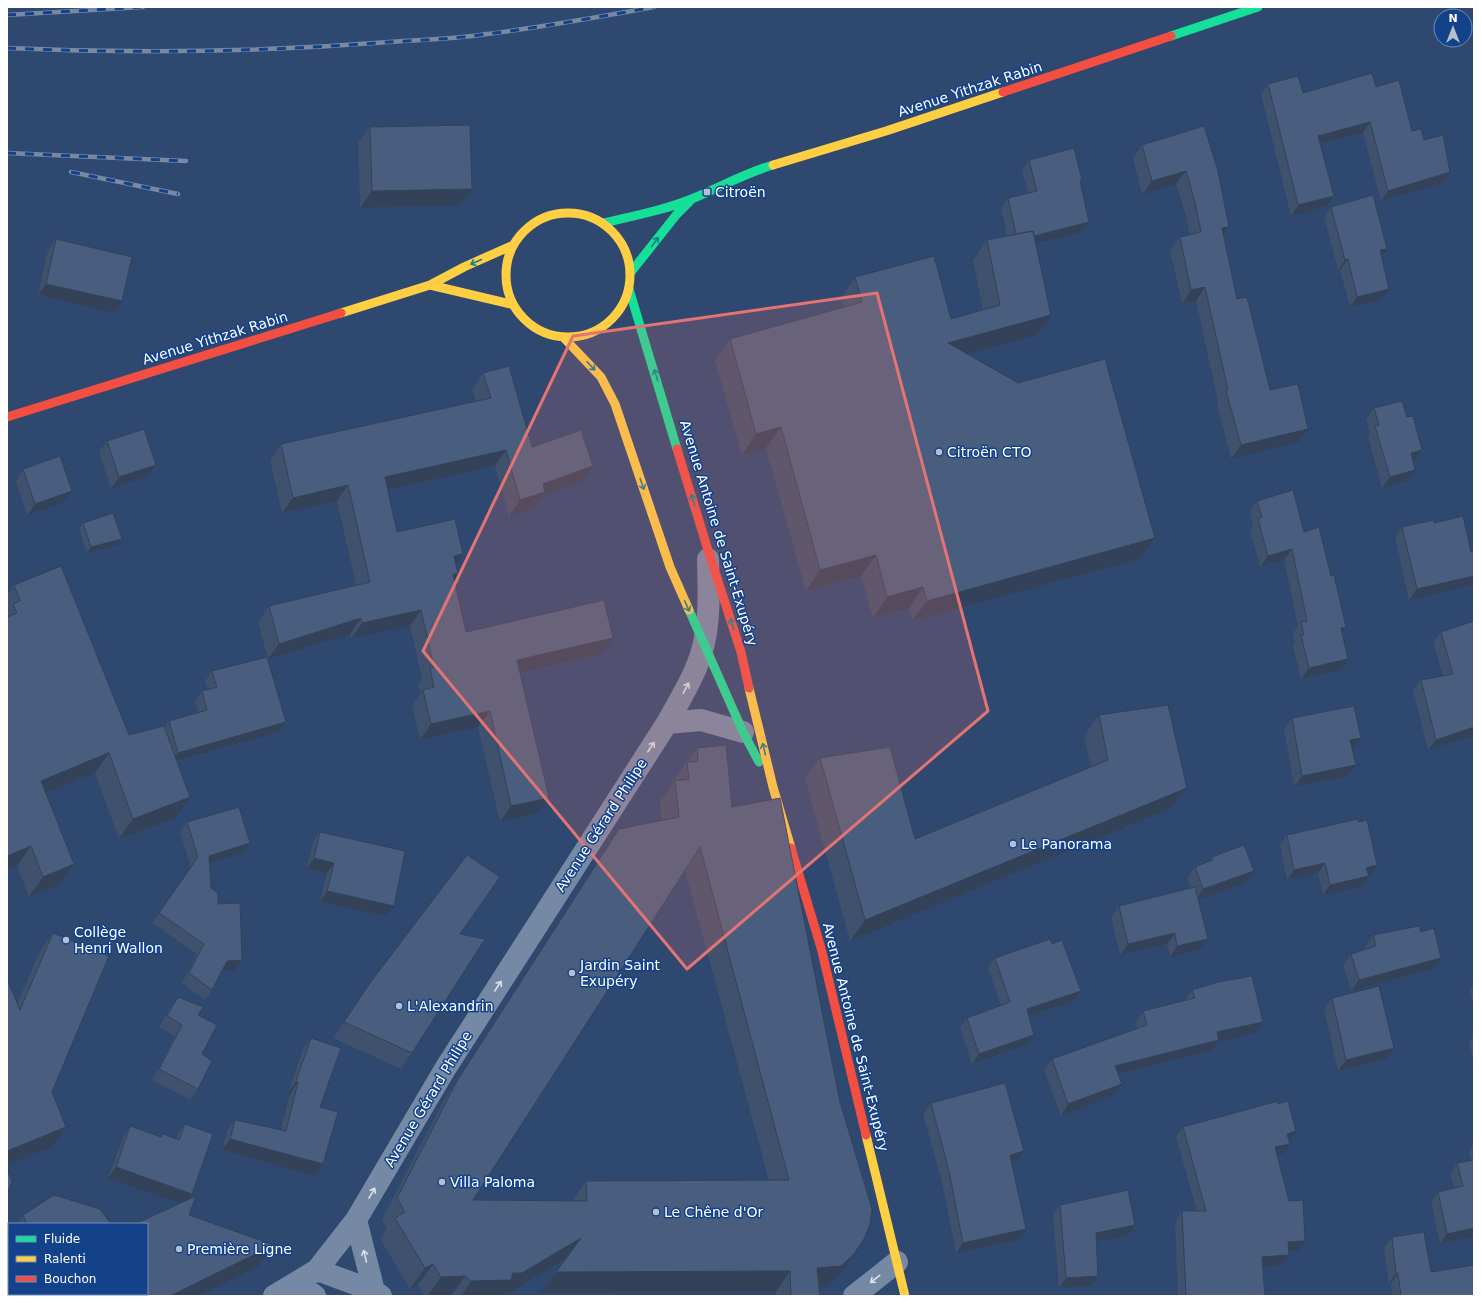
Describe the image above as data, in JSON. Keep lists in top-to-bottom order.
{
  "streets": {
    "main road": ["Avenue Yithzak Rabin", "Avenue Antoine de Saint-Exupéry"],
    "street": ["Avenue Gérard Philipe"]
  },
  "crossings": [
    ["Avenue Yithzak Rabin", "Avenue Antoine de Saint-Exupéry"],
    ["Avenue Antoine de Saint-Exupéry", "Avenue Gérard Philipe"]
  ],
  "one_way": ["Avenue Gérard Philipe"],
  "places": {
    "transit": ["Citroën"],
    "other": [
      "Citroën CTO",
      "Le Panorama",
      "Collège Henri Wallon",
      "Jardin Saint Exupéry",
      "L'Alexandrin",
      "Villa Paloma",
      "Le Chêne d'Or",
      "Première Ligne"
    ]
  },
  "legend": ["Fluide", "Ralenti", "Bouchon"],
  "north": "top"
}
